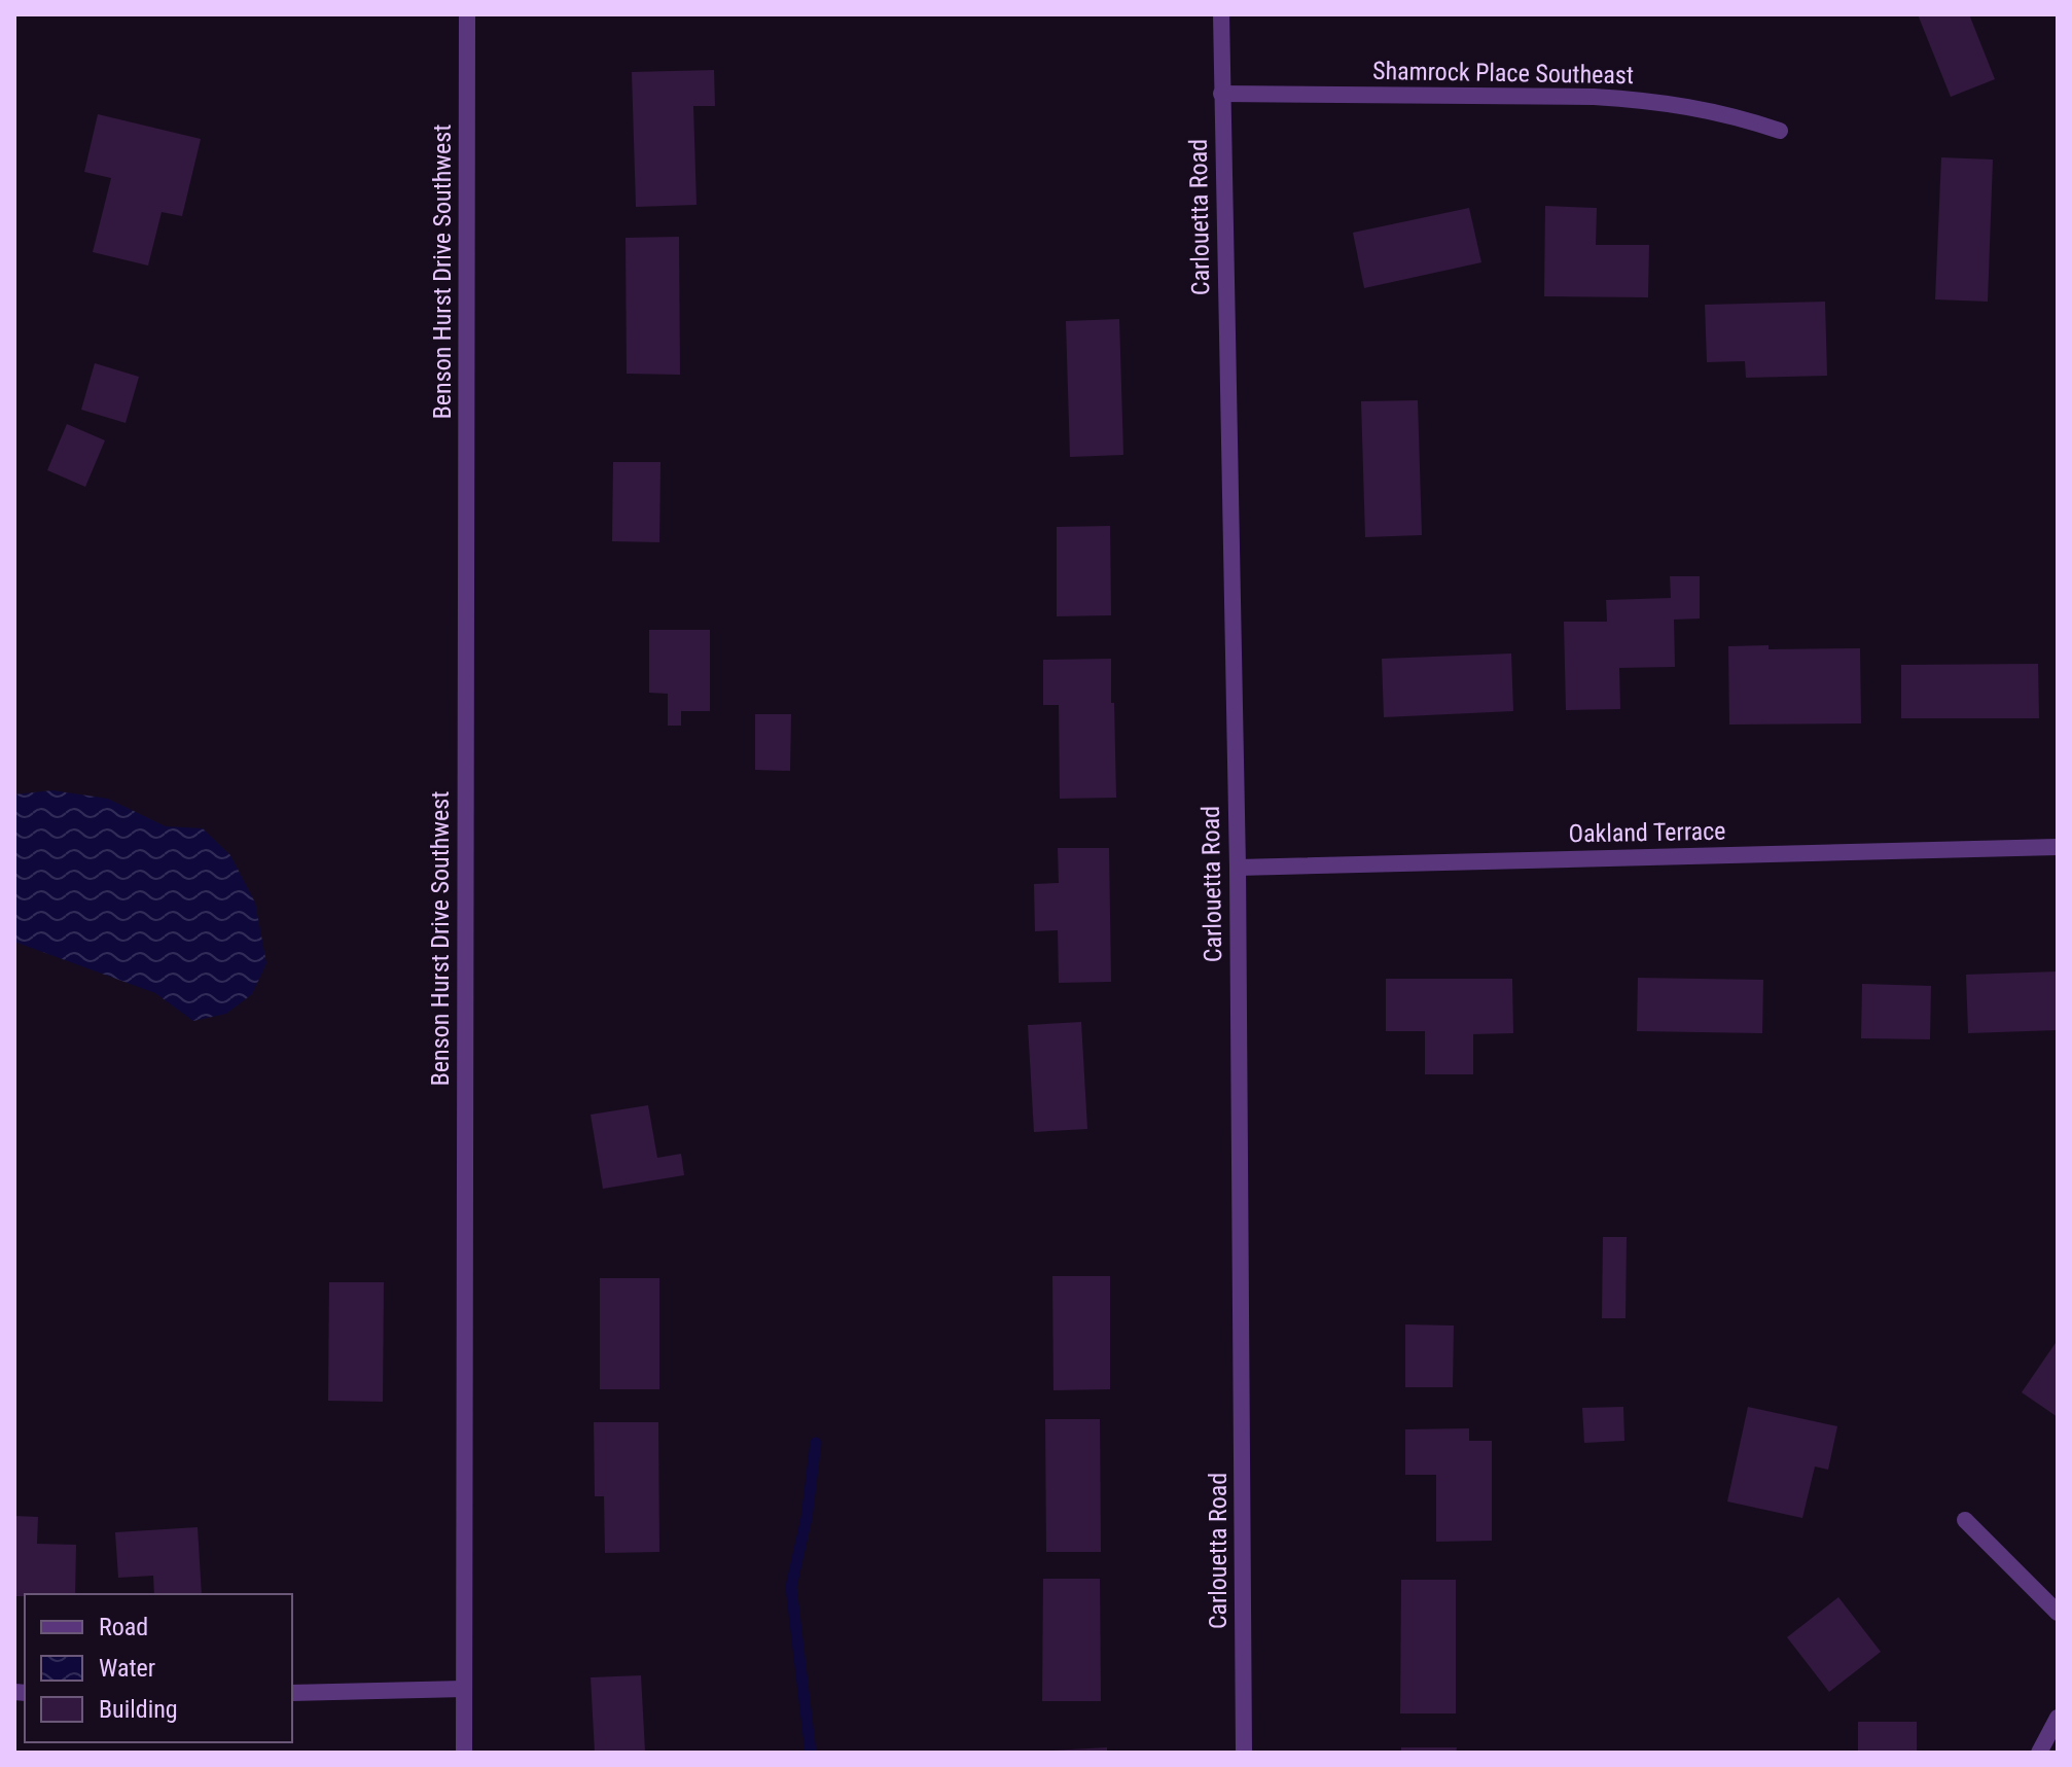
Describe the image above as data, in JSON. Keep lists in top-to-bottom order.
{
  "streets": {
    "street": [
      "Shamrock Place Southeast",
      "Carlouetta Road",
      "Benson Hurst Drive Southwest",
      "Oakland Terrace"
    ]
  },
  "crossings": [
    ["Shamrock Place Southeast", "Carlouetta Road"],
    ["Carlouetta Road", "Oakland Terrace"]
  ],
  "legend": ["Road", "Water", "Building"]
}
